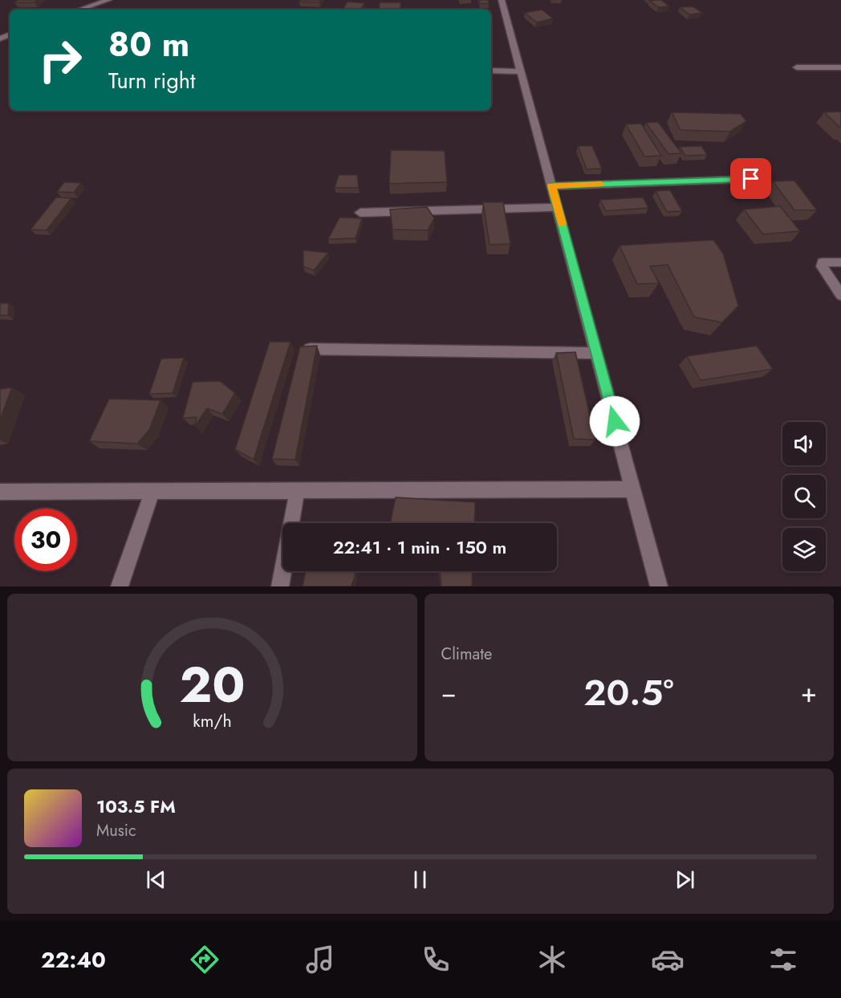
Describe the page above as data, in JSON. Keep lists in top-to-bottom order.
{
  "page": {
    "turn": ["80 m", "Turn right"],
    "limit": "30",
    "trip": "22:41 · 1 min · 150 m",
    "tile": "Climate",
    "heat": ["−", "20.5°", "+"],
    "song": ["103.5 FM", "Music"],
    "tabs": "22:40",
    "gauge": ["20", "km/h"]
  }
}
